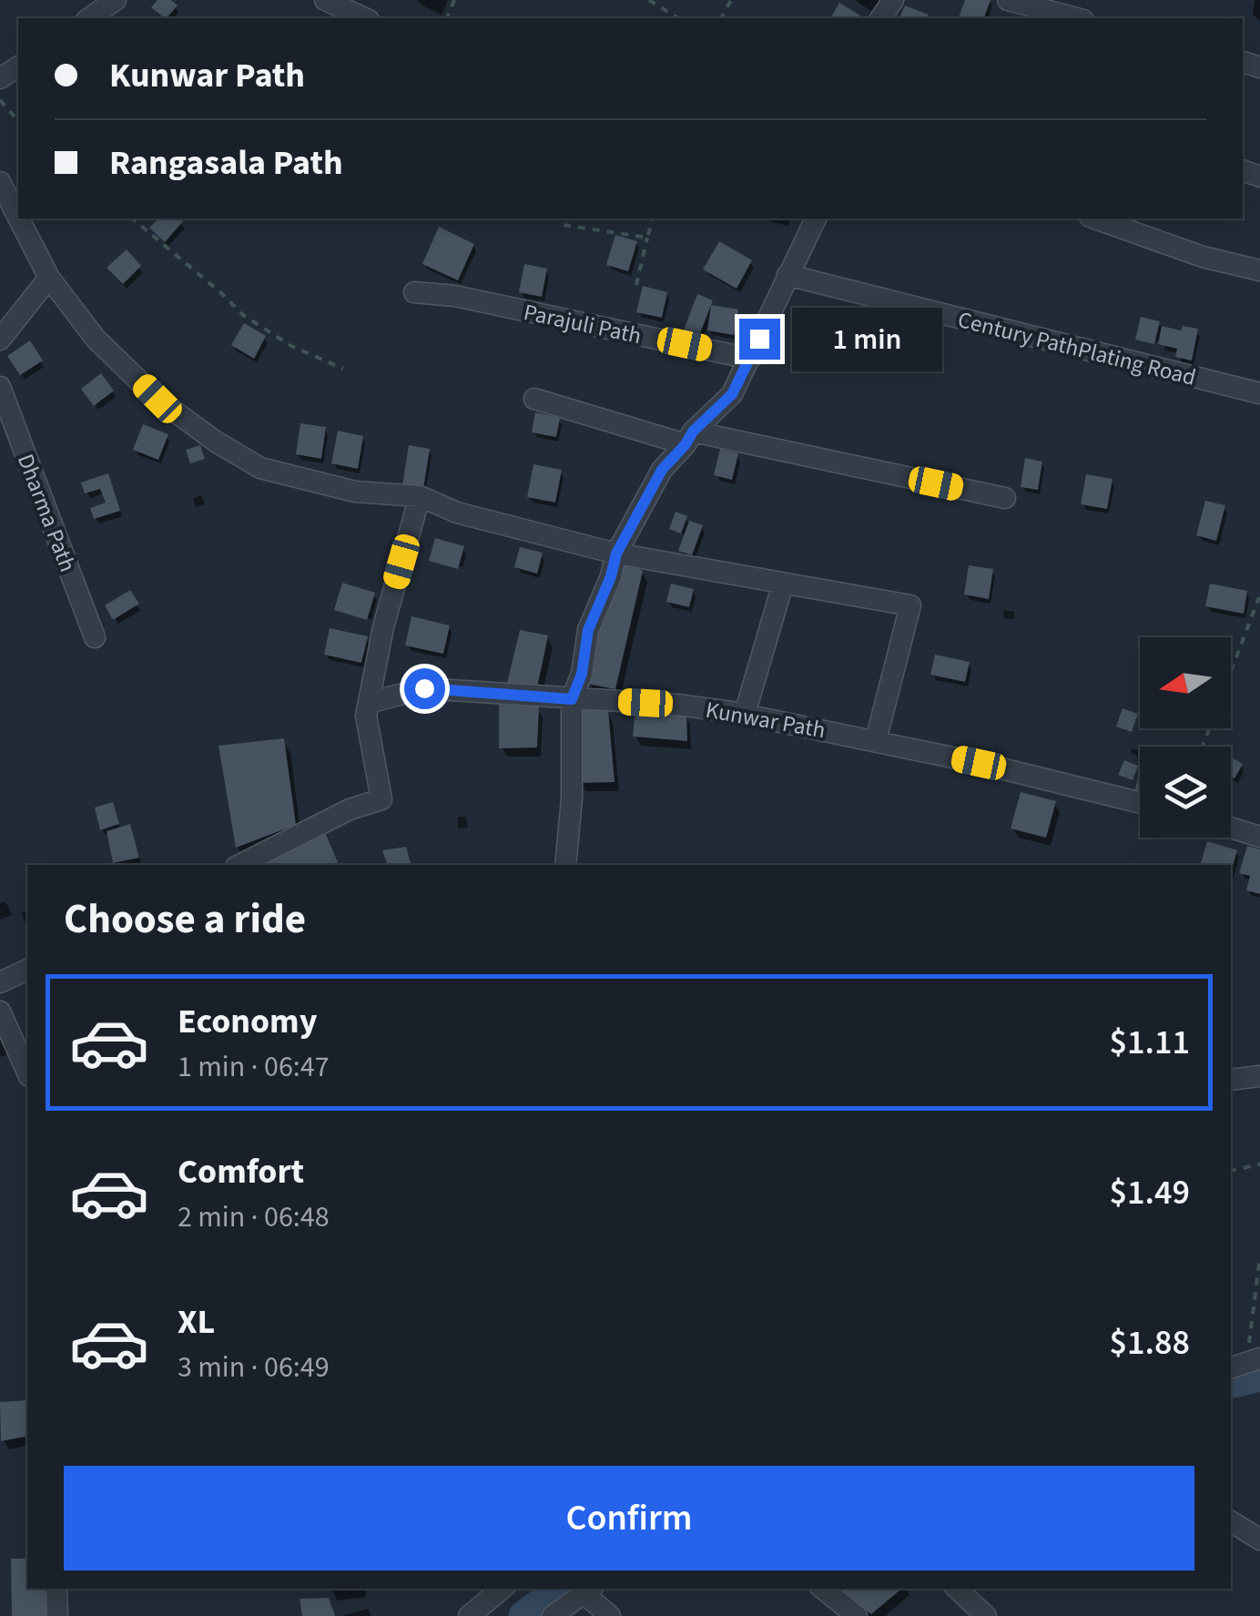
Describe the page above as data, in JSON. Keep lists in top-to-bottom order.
{
  "streets": {
    "street": [
      "Parajuli Path",
      "Century PathPlating Road",
      "Dharma Path",
      "Kunwar Path"
    ]
  },
  "north": "left",
  "page": {
    "banner": ["Kunwar Path", "Rangasala Path"],
    "bubble": "1 min",
    "heading": "Choose a ride",
    "list": [
      {
        "name": "Economy",
        "note": "1 min · 06:47",
        "value": "$1.11"
      },
      {
        "name": "Comfort",
        "note": "2 min · 06:48",
        "value": "$1.49"
      },
      {
        "name": "XL",
        "note": "3 min · 06:49",
        "value": "$1.88"
      }
    ],
    "buttons": "Confirm"
  }
}
